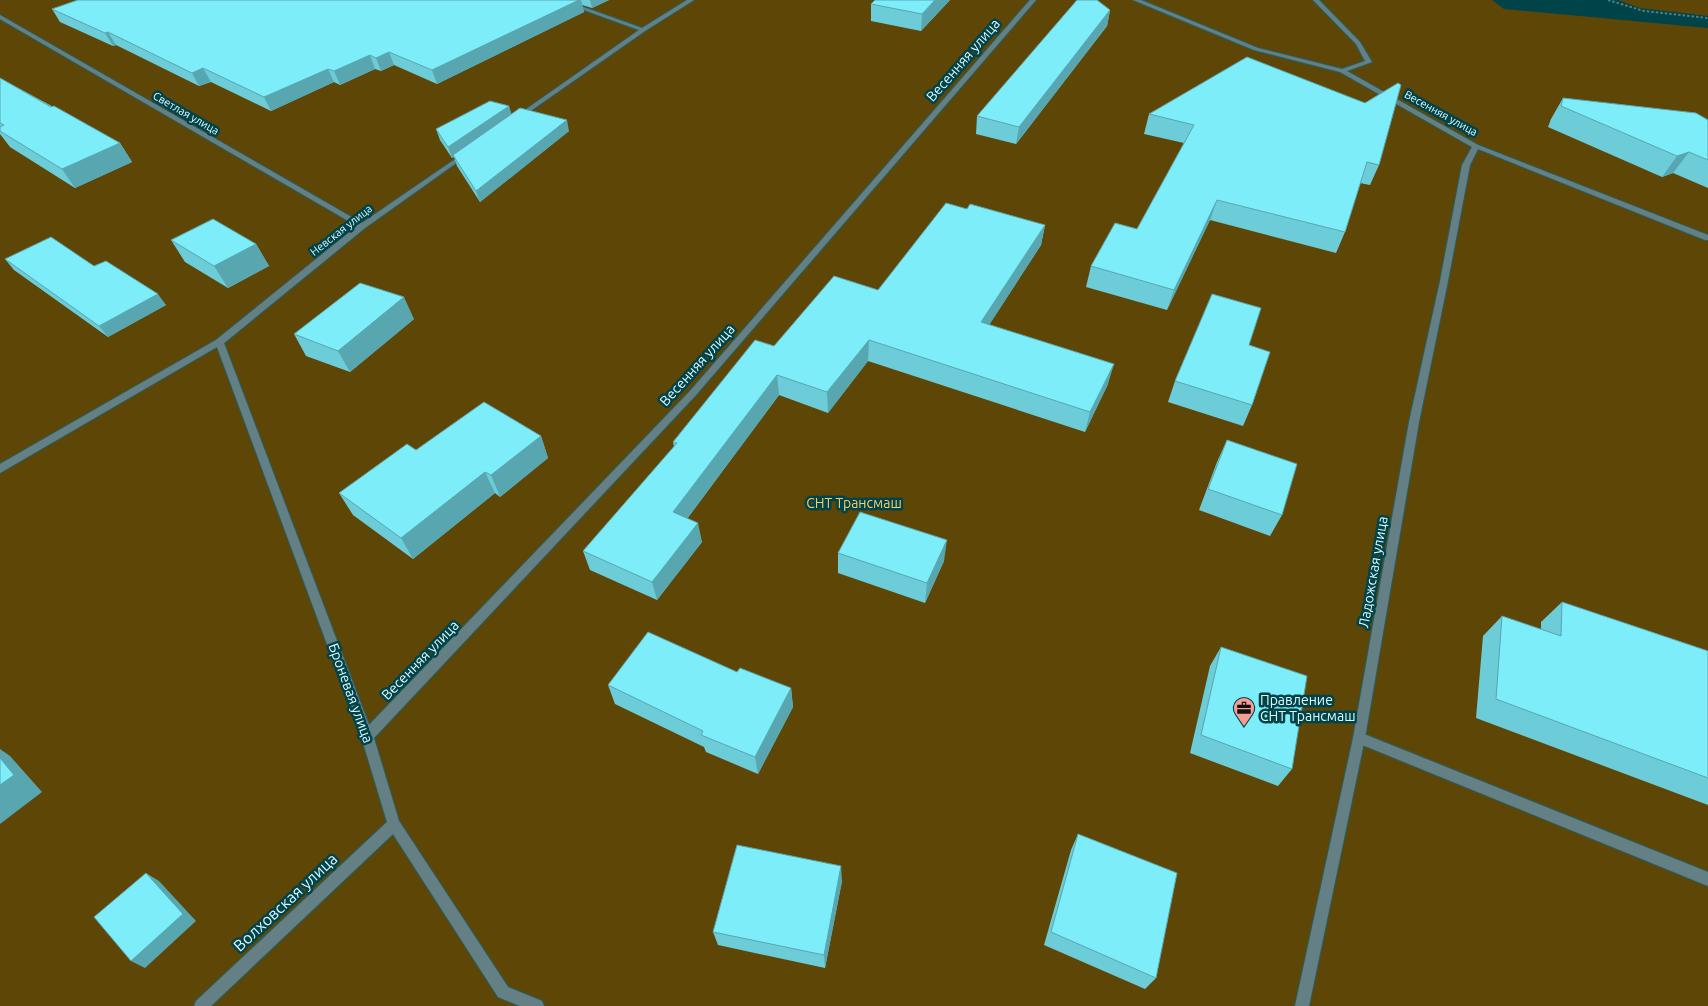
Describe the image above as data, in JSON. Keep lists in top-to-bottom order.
{
  "streets": {
    "street": [
      "Весенняя улица",
      "Светлая улица",
      "Невская улица",
      "Ладожская улица",
      "Броневая улица",
      "Волховская улица"
    ]
  },
  "crossings": [
    ["Весенняя улица", "Ладожская улица"],
    ["Весенняя улица", "Броневая улица"],
    ["Светлая улица", "Невская улица"],
    ["Невская улица", "Броневая улица"],
    ["Броневая улица", "Волховская улица"]
  ],
  "parks": ["СНТ Трансмаш"],
  "places": {
    "office": ["Правление СНТ Трансмаш"]
  }
}
